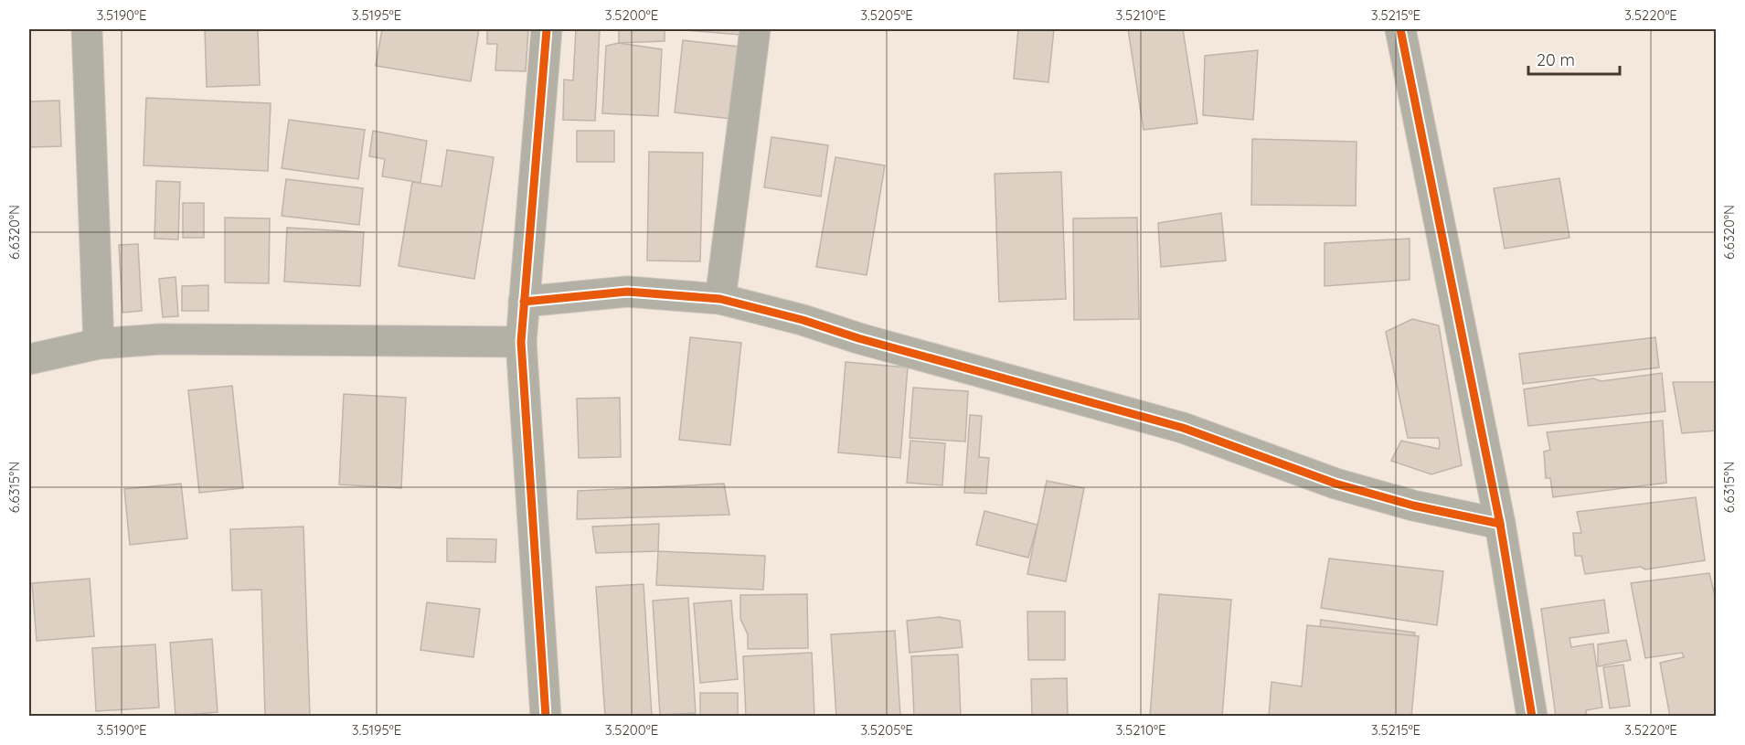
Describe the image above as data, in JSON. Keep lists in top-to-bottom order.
{
  "scale_bar": "20 m",
  "coordinates": [
    "3.5190°E",
    "3.5195°E",
    "3.5200°E",
    "3.5205°E",
    "3.5210°E",
    "3.5215°E",
    "3.5220°E",
    "6.6320°N",
    "6.6315°N"
  ]
}
